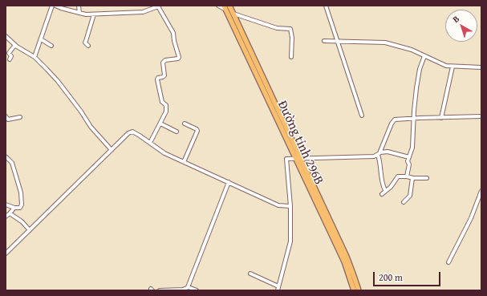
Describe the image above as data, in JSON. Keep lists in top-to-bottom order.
{
  "streets": {
    "main road": ["Đường tỉnh 296B"]
  },
  "scale_bar": "200 m",
  "north": "top left"
}
